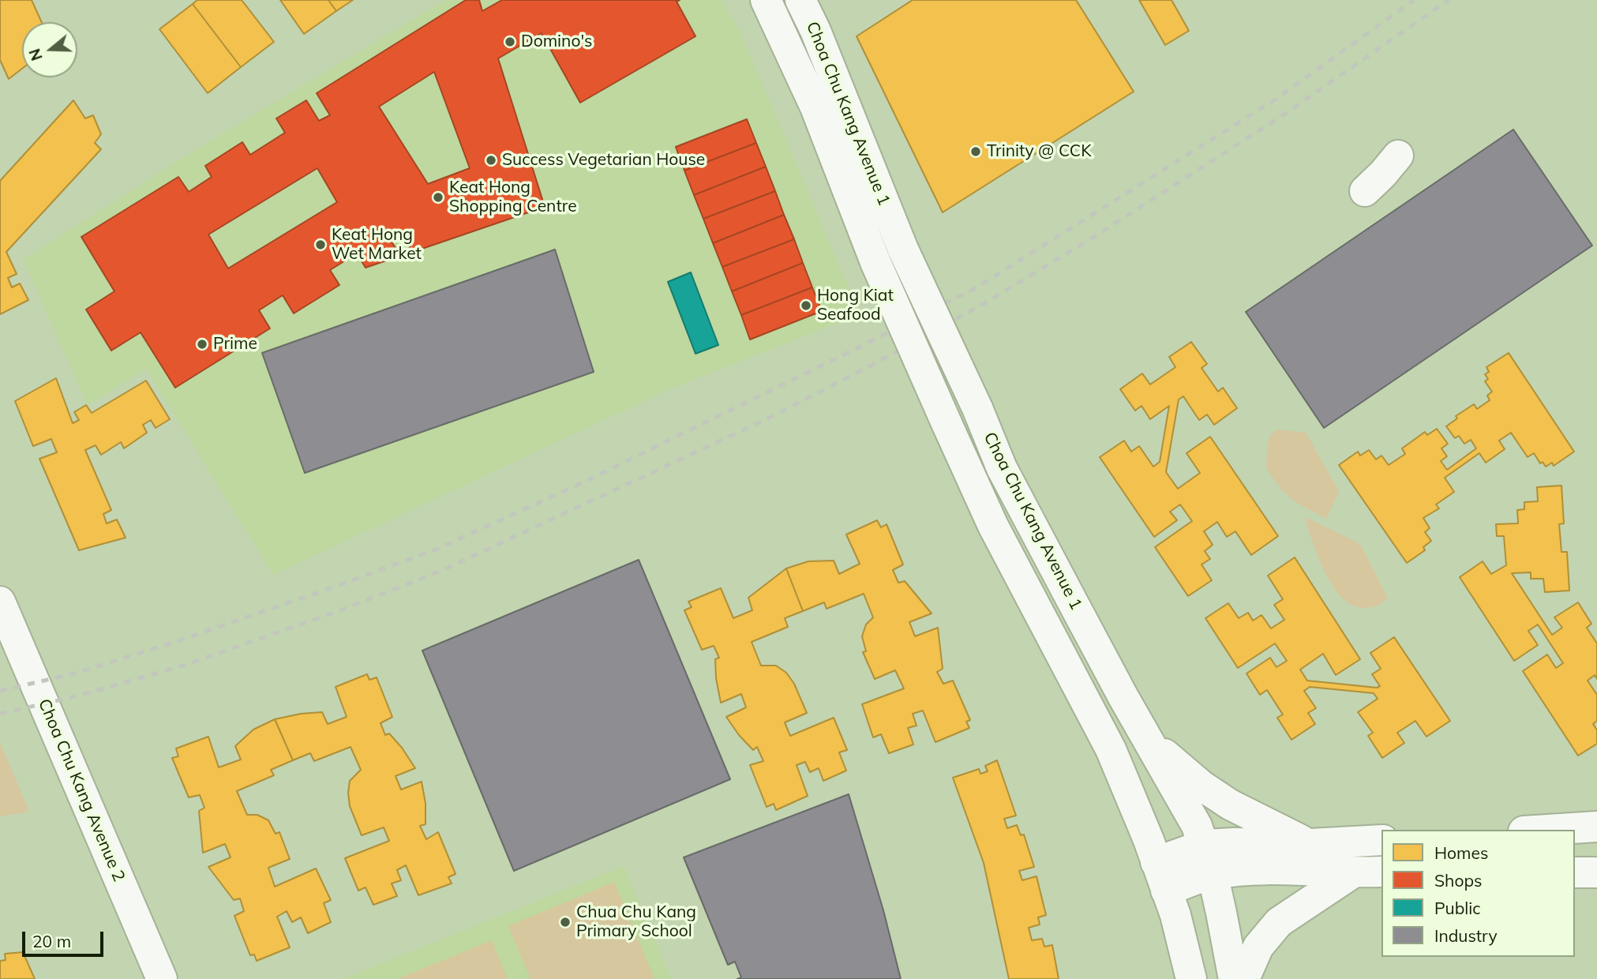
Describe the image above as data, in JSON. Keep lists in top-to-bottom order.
{
  "streets": {
    "street": ["Choa Chu Kang Avenue 1", "Choa Chu Kang Avenue 2"]
  },
  "places": [
    "Domino's",
    "Trinity @ CCK",
    "Success Vegetarian House",
    "Keat Hong Shopping Centre",
    "Keat Hong Wet Market",
    "Hong Kiat Seafood",
    "Prime",
    "Chua Chu Kang Primary School"
  ],
  "legend": [
    "Homes",
    "Shops",
    "Public",
    "Industry"
  ],
  "scale_bar": "20 m",
  "north": "left"
}
